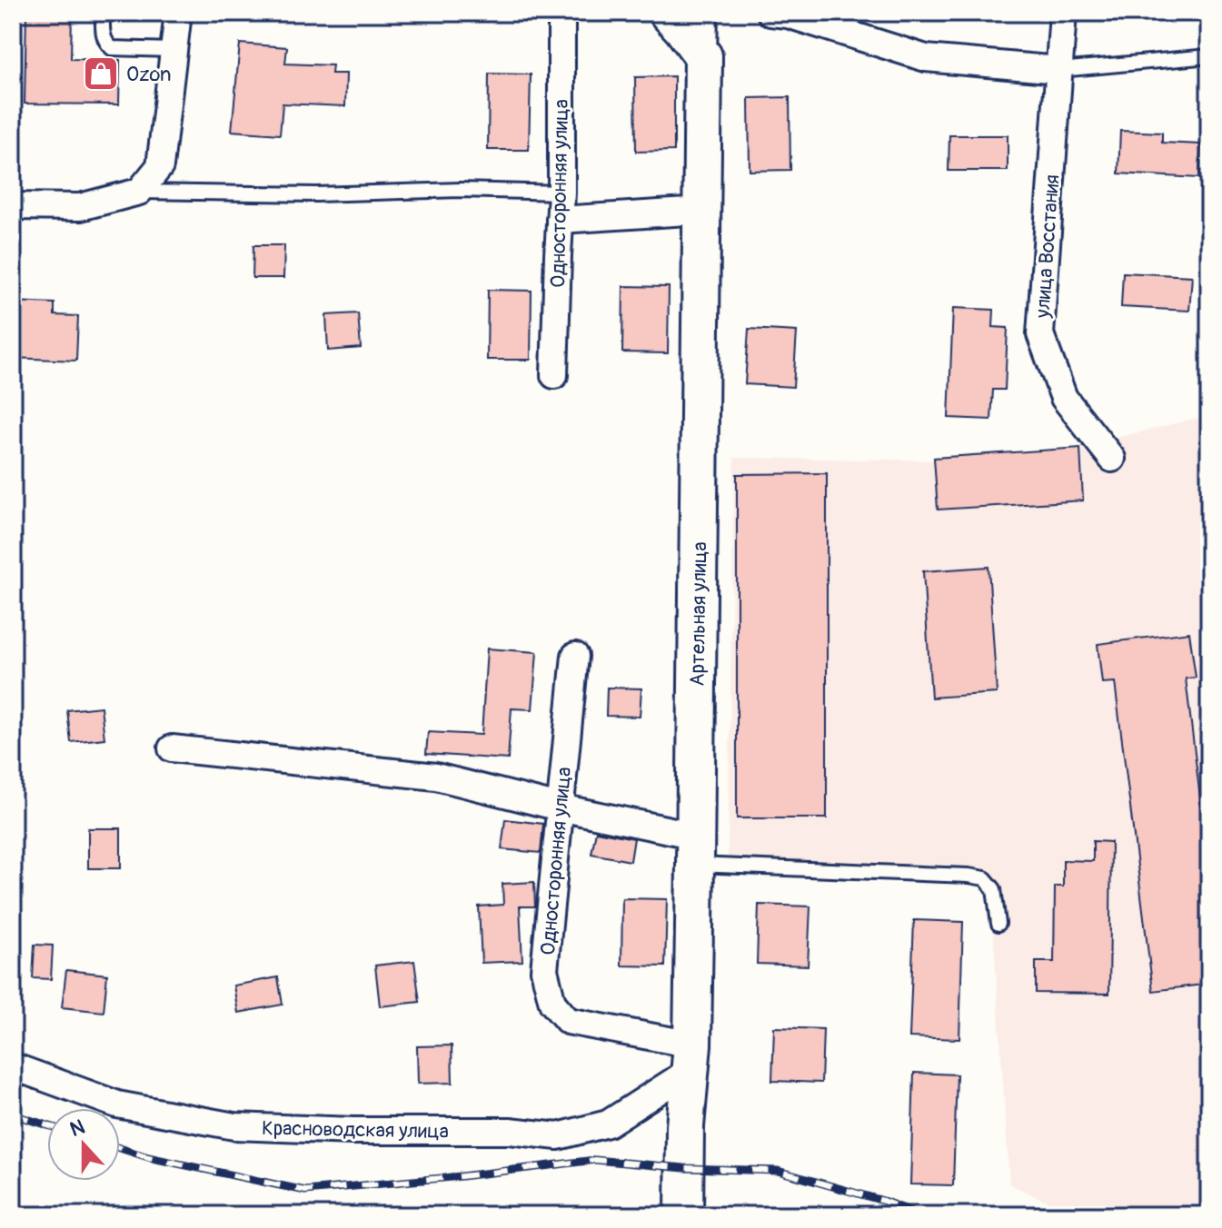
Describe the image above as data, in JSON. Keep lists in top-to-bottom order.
{
  "streets": {
    "main road": ["Артельная улица"],
    "street": ["Односторонняя улица", "улица Восстания", "Красноводская улица"]
  },
  "crossings": [
    ["Односторонняя улица", "Артельная улица"],
    ["Односторонняя улица", "Красноводская улица"],
    ["Артельная улица", "Красноводская улица"]
  ],
  "places": {
    "shop": ["Ozon"]
  },
  "north": "top"
}
